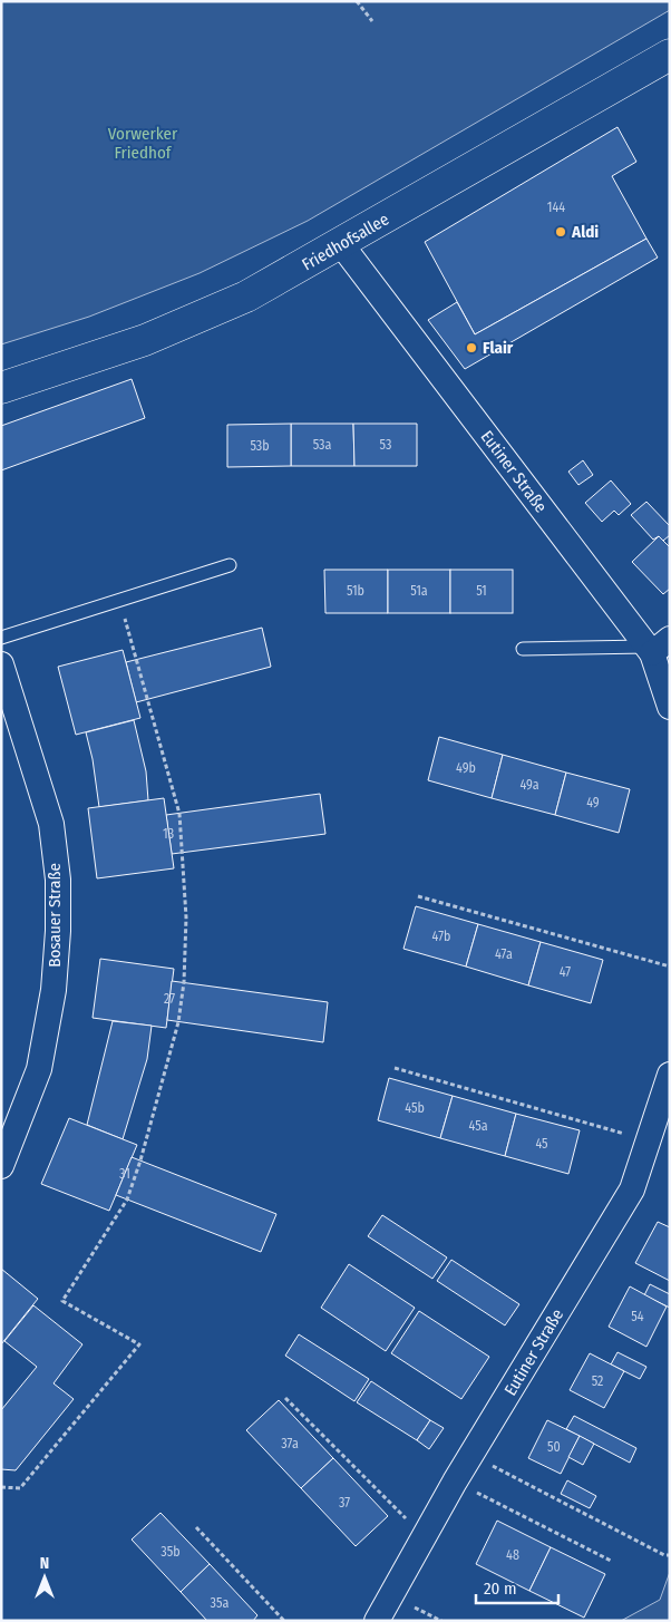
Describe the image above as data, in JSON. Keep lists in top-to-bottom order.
{
  "streets": {
    "street": ["Friedhofsallee", "Eutiner Straße", "Bosauer Straße"]
  },
  "crossings": [
    ["Friedhofsallee", "Eutiner Straße"]
  ],
  "parks": ["Vorwerker Friedhof"],
  "places": ["Aldi", "Flair"],
  "house_numbers": [
    "144",
    "53a",
    "53",
    "53b",
    "51b",
    "51a",
    "51",
    "49b",
    "49a",
    "49",
    "13",
    "47b",
    "47a",
    "47",
    "27",
    "45b",
    "45a",
    "45",
    "31",
    "54",
    "52",
    "37a",
    "50",
    "37",
    "35b",
    "48",
    "35a"
  ],
  "scale_bar": "20 m",
  "north": "top"
}
